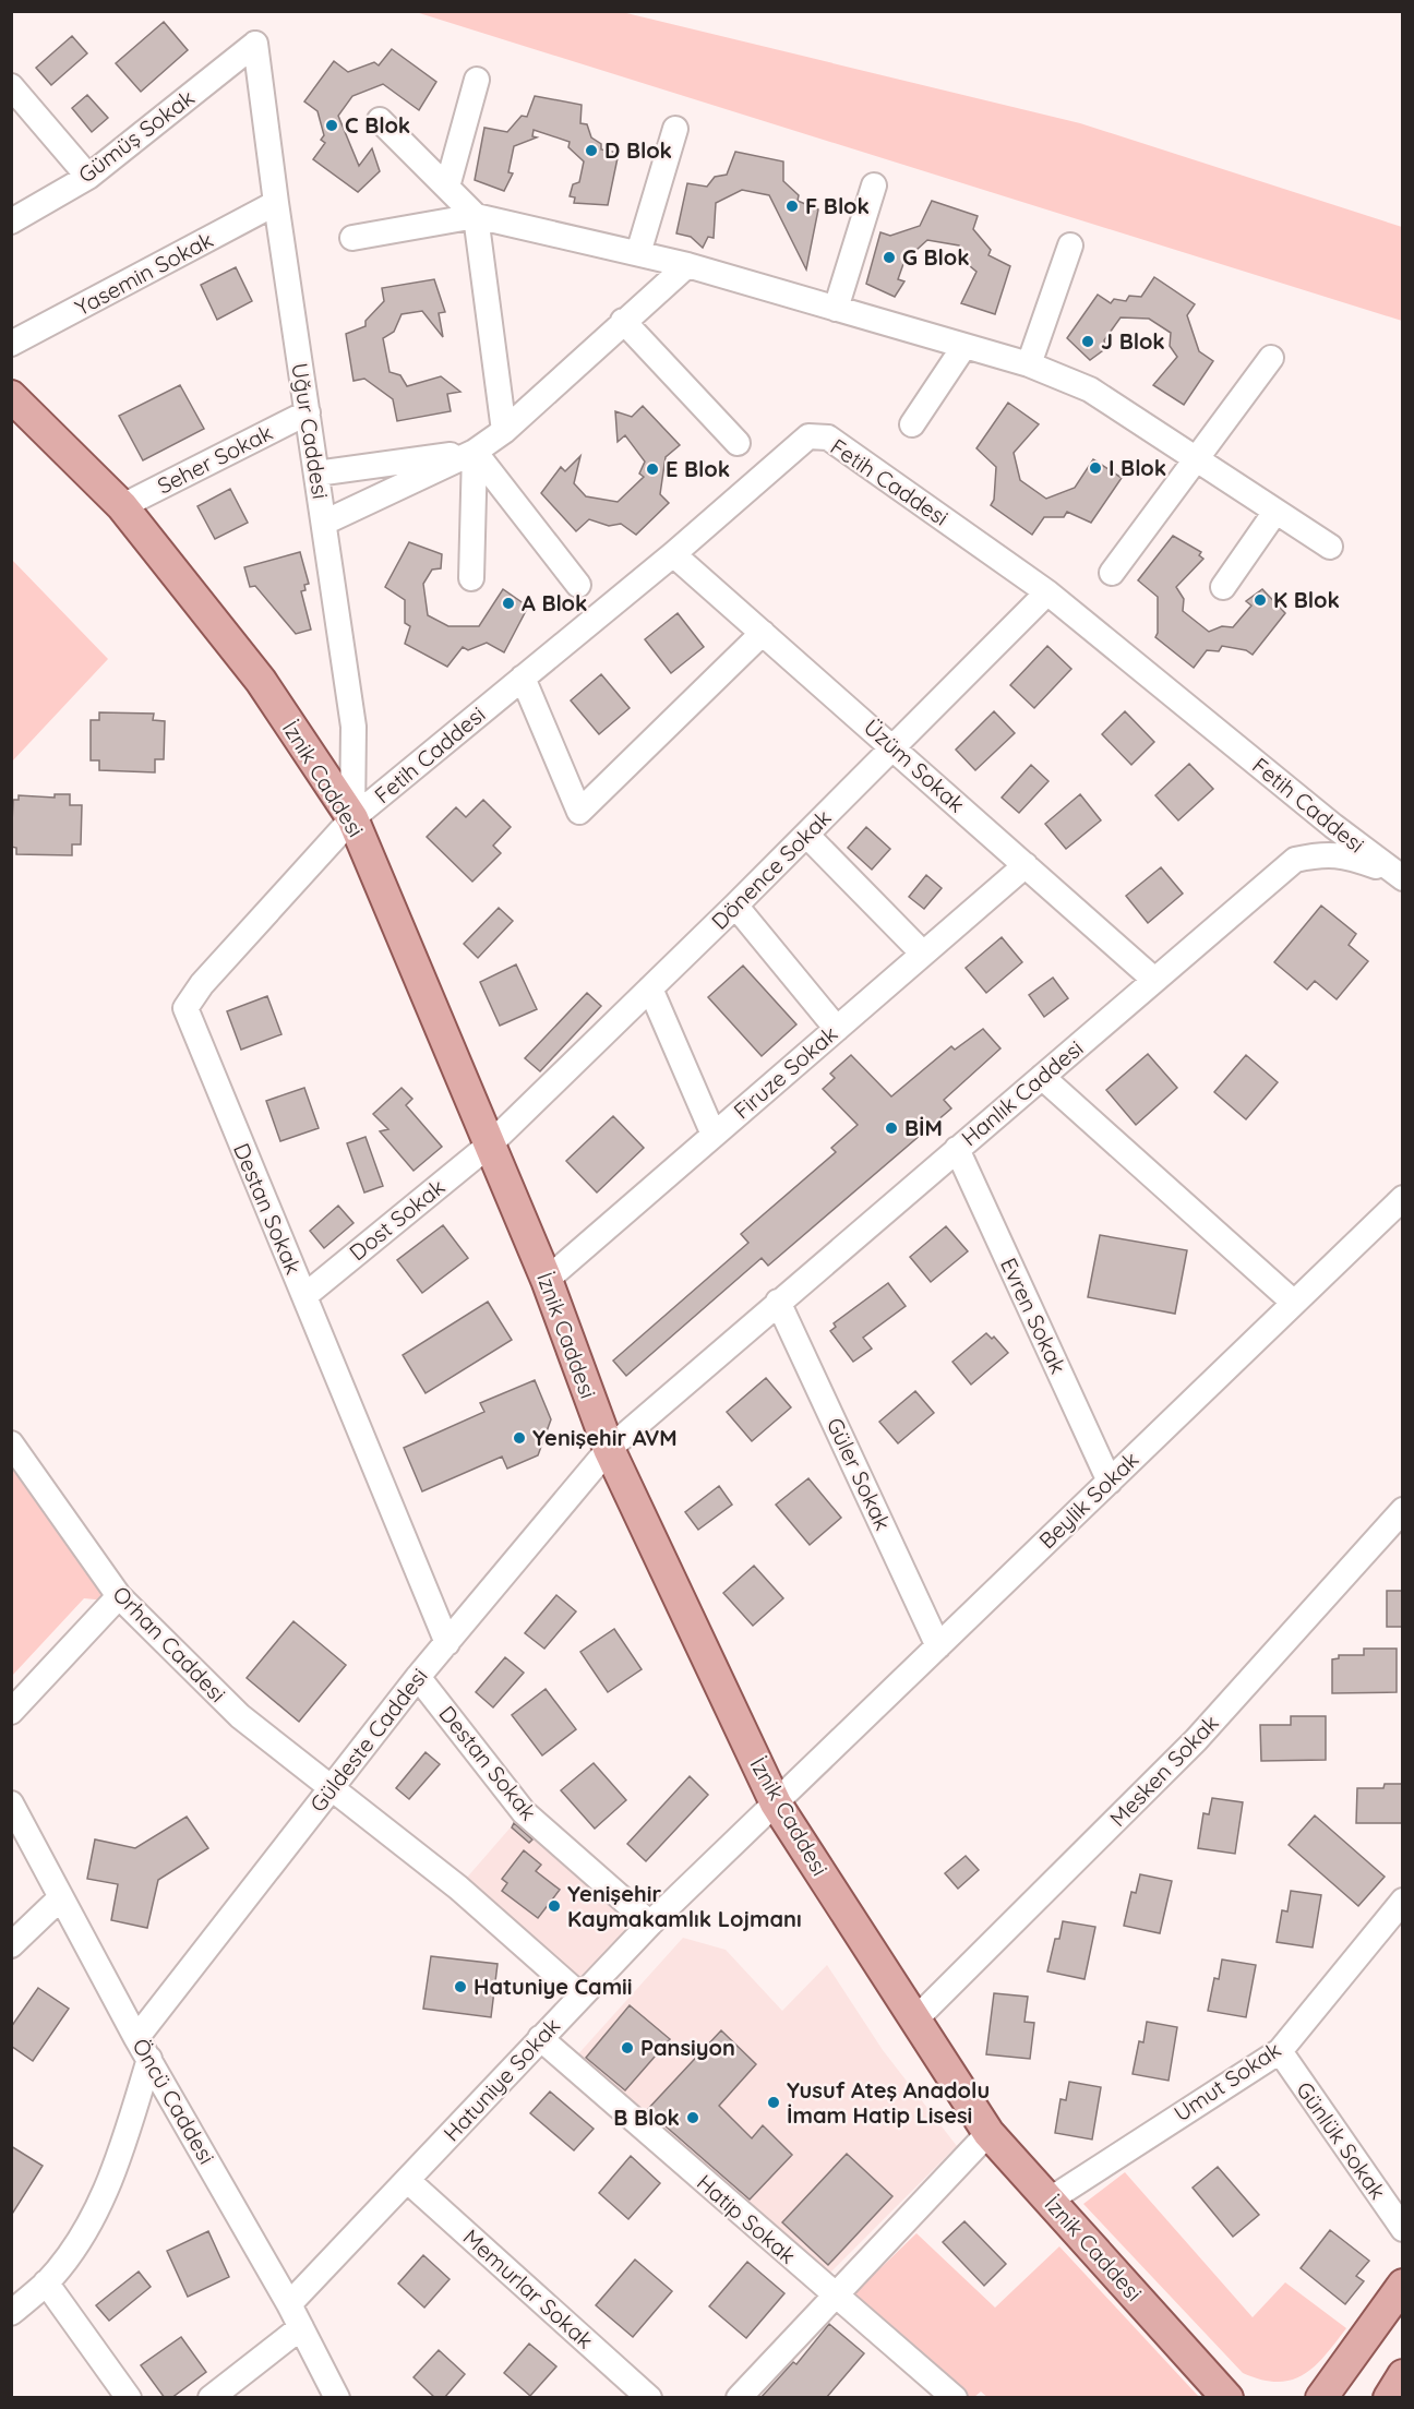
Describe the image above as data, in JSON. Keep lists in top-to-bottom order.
{
  "streets": {
    "main road": ["İznik Caddesi"],
    "street": [
      "Gümüş Sokak",
      "Yasemin Sokak",
      "Uğur Caddesi",
      "Seher Sokak",
      "Fetih Caddesi",
      "Üzüm Sokak",
      "Dönence Sokak",
      "Firuze Sokak",
      "Hanlık Caddesi",
      "Destan Sokak",
      "Dost Sokak",
      "Evren Sokak",
      "Güler Sokak",
      "Beylik Sokak",
      "Orhan Caddesi",
      "Güldeste Caddesi",
      "Mesken Sokak",
      "Hatuniye Sokak",
      "Umut Sokak",
      "Öncü Caddesi",
      "Günlük Sokak",
      "Hatip Sokak",
      "Memurlar Sokak"
    ]
  },
  "crossings": [
    ["Gümüş Sokak", "Uğur Caddesi"],
    ["Yasemin Sokak", "Uğur Caddesi"],
    ["Uğur Caddesi", "Seher Sokak"],
    ["Uğur Caddesi", "Fetih Caddesi"],
    ["Uğur Caddesi", "İznik Caddesi"],
    ["Uğur Caddesi", "Destan Sokak"],
    ["Seher Sokak", "İznik Caddesi"],
    ["Fetih Caddesi", "Üzüm Sokak"],
    ["Fetih Caddesi", "İznik Caddesi"],
    ["Fetih Caddesi", "Dönence Sokak"],
    ["Fetih Caddesi", "Hanlık Caddesi"],
    ["Fetih Caddesi", "Destan Sokak"],
    ["Üzüm Sokak", "Dönence Sokak"],
    ["Üzüm Sokak", "Firuze Sokak"],
    ["Üzüm Sokak", "Hanlık Caddesi"],
    ["İznik Caddesi", "Dönence Sokak"],
    ["İznik Caddesi", "Firuze Sokak"],
    ["İznik Caddesi", "Hanlık Caddesi"],
    ["İznik Caddesi", "Destan Sokak"],
    ["İznik Caddesi", "Dost Sokak"],
    ["İznik Caddesi", "Beylik Sokak"],
    ["İznik Caddesi", "Güldeste Caddesi"],
    ["İznik Caddesi", "Mesken Sokak"],
    ["İznik Caddesi", "Hatuniye Sokak"],
    ["İznik Caddesi", "Umut Sokak"],
    ["Dönence Sokak", "Dost Sokak"],
    ["Hanlık Caddesi", "Evren Sokak"],
    ["Hanlık Caddesi", "Güler Sokak"],
    ["Hanlık Caddesi", "Güldeste Caddesi"],
    ["Destan Sokak", "Dost Sokak"],
    ["Destan Sokak", "Güldeste Caddesi"],
    ["Destan Sokak", "Hatuniye Sokak"],
    ["Evren Sokak", "Beylik Sokak"],
    ["Güler Sokak", "Beylik Sokak"],
    ["Beylik Sokak", "Hatuniye Sokak"],
    ["Orhan Caddesi", "Güldeste Caddesi"],
    ["Güldeste Caddesi", "Öncü Caddesi"],
    ["Hatuniye Sokak", "Öncü Caddesi"],
    ["Hatuniye Sokak", "Hatip Sokak"],
    ["Hatuniye Sokak", "Memurlar Sokak"],
    ["Umut Sokak", "Günlük Sokak"]
  ],
  "places": [
    "C Blok",
    "D Blok",
    "F Blok",
    "G Blok",
    "J Blok",
    "I Blok",
    "E Blok",
    "K Blok",
    "A Blok",
    "BİM",
    "Yenişehir AVM",
    "Yenişehir Kaymakamlık Lojmanı",
    "Hatuniye Camii",
    "Pansiyon",
    "Yusuf Ateş Anadolu İmam Hatip Lisesi",
    "B Blok"
  ]
}
